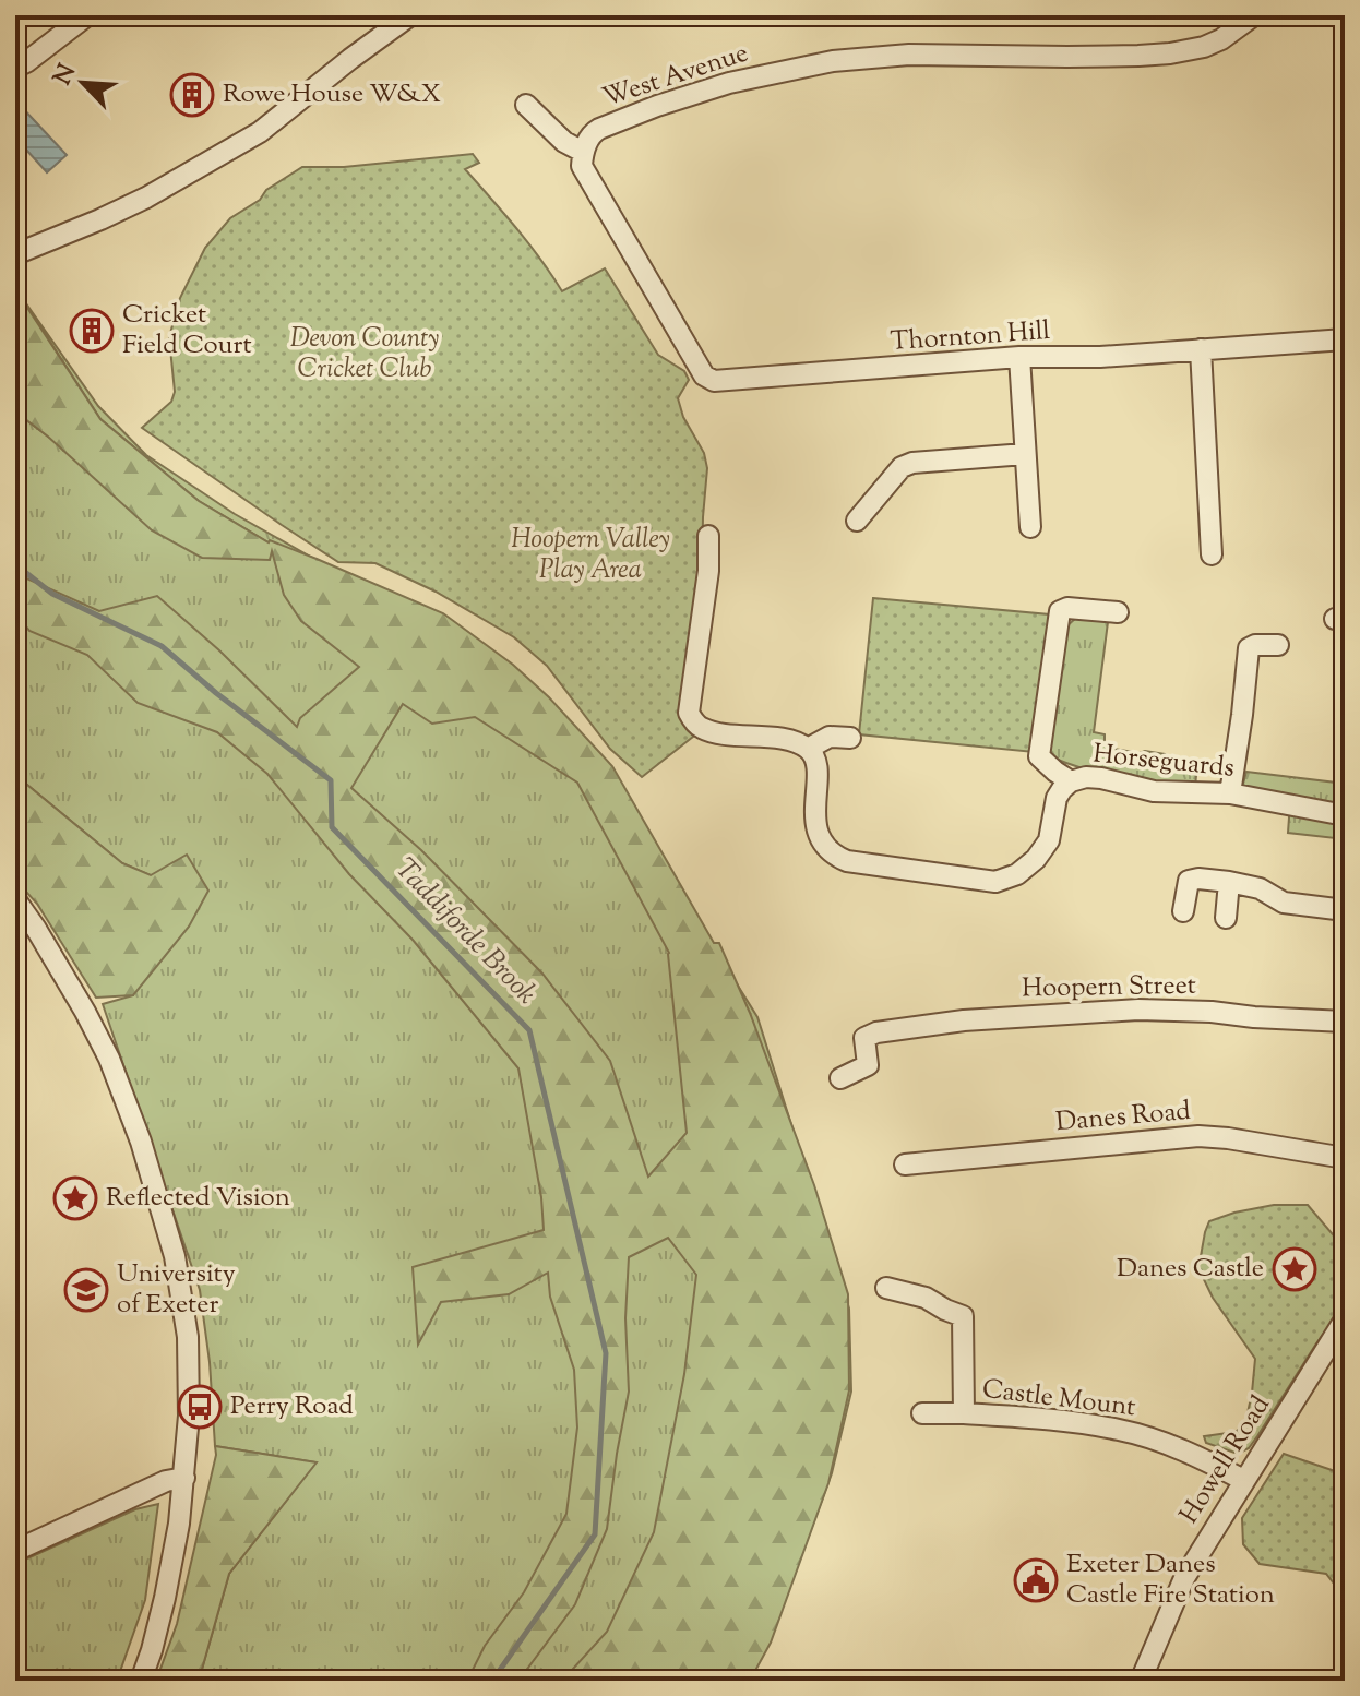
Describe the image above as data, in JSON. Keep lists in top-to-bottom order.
{
  "streets": {
    "street": [
      "West Avenue",
      "Thornton Hill",
      "Horseguards",
      "Hoopern Street",
      "Danes Road",
      "Castle Mount",
      "Howell Road"
    ]
  },
  "crossings": [
    ["West Avenue", "Thornton Hill"],
    ["Castle Mount", "Howell Road"]
  ],
  "water": ["Taddiforde Brook"],
  "parks": ["Devon County Cricket Club", "Hoopern Valley Play Area"],
  "places": {
    "building": ["Rowe House W&X", "Cricket Field Court"],
    "place": ["Reflected Vision", "Danes Castle"],
    "school or university": ["University of Exeter"],
    "bus stop": ["Perry Road"],
    "public building": ["Exeter Danes Castle Fire Station"]
  },
  "north": "top left"
}
